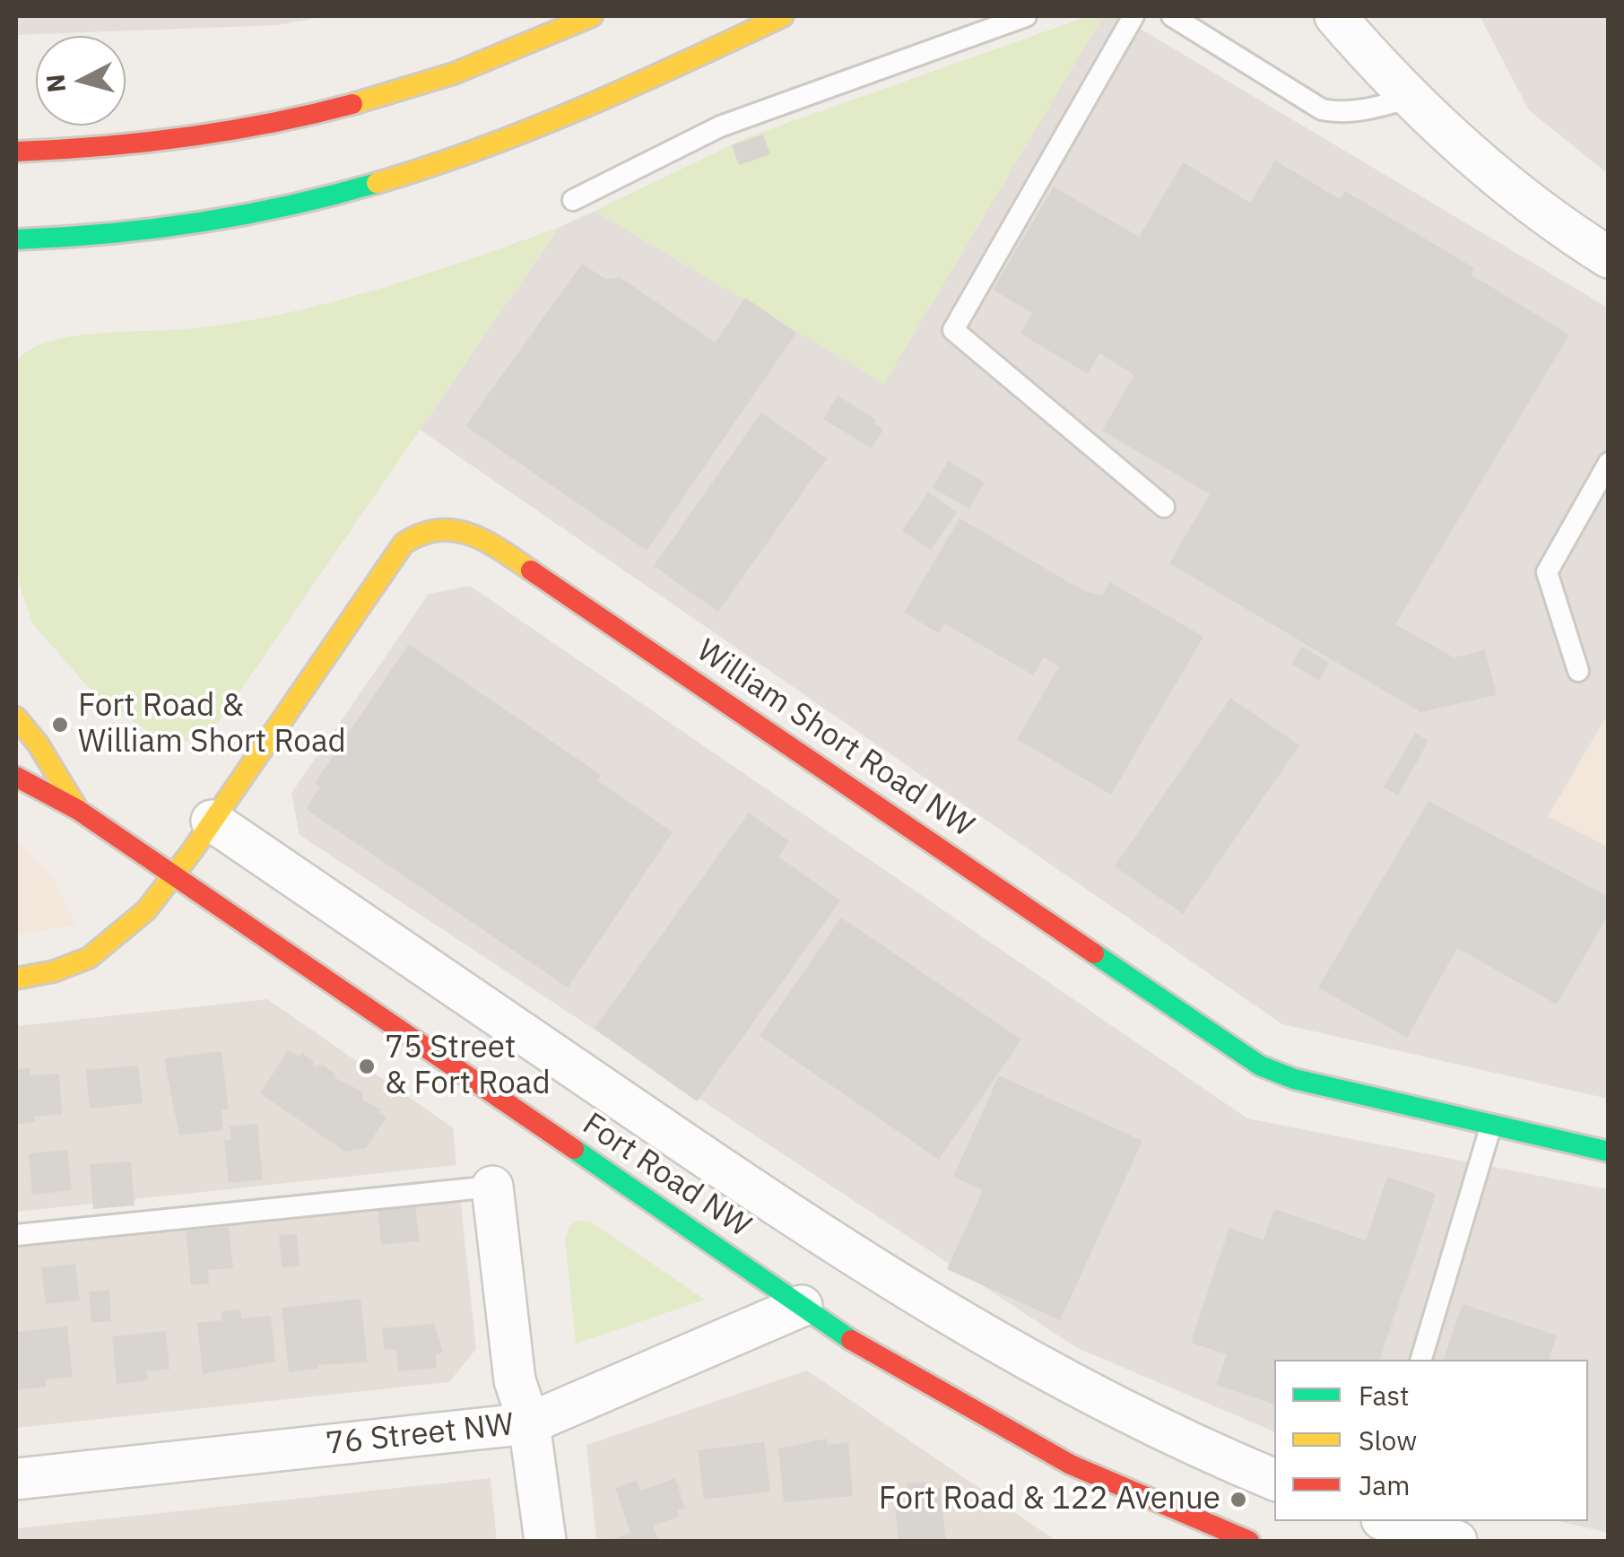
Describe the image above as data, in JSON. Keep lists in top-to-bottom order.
{
  "streets": {
    "street": ["William Short Road NW", "Fort Road NW", "76 Street NW"]
  },
  "crossings": [
    ["William Short Road NW", "Fort Road NW"],
    ["Fort Road NW", "76 Street NW"]
  ],
  "places": ["Fort Road & William Short Road", "75 Street & Fort Road", "Fort Road & 122 Avenue"],
  "legend": ["Fast", "Slow", "Jam"],
  "north": "left"
}
